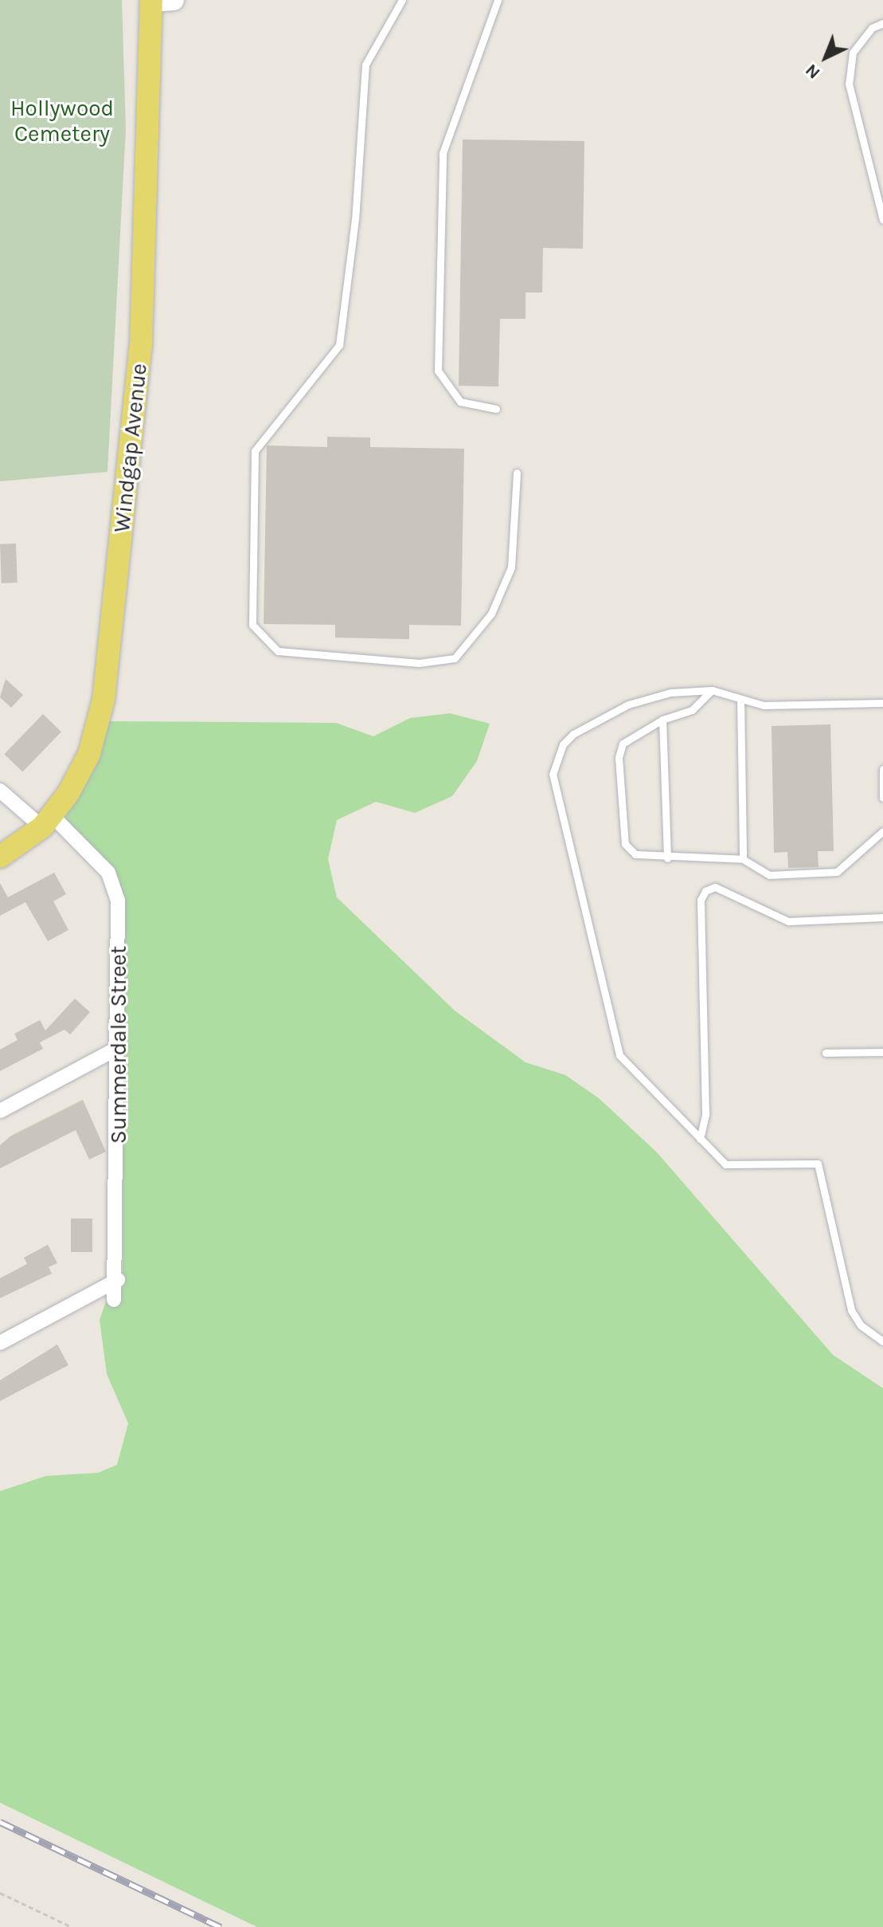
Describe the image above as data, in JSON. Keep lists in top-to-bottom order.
{
  "streets": {
    "main road": ["Windgap Avenue"],
    "street": ["Summerdale Street"]
  },
  "crossings": [
    ["Windgap Avenue", "Summerdale Street"]
  ],
  "parks": ["Hollywood Cemetery"],
  "north": "bottom left"
}
